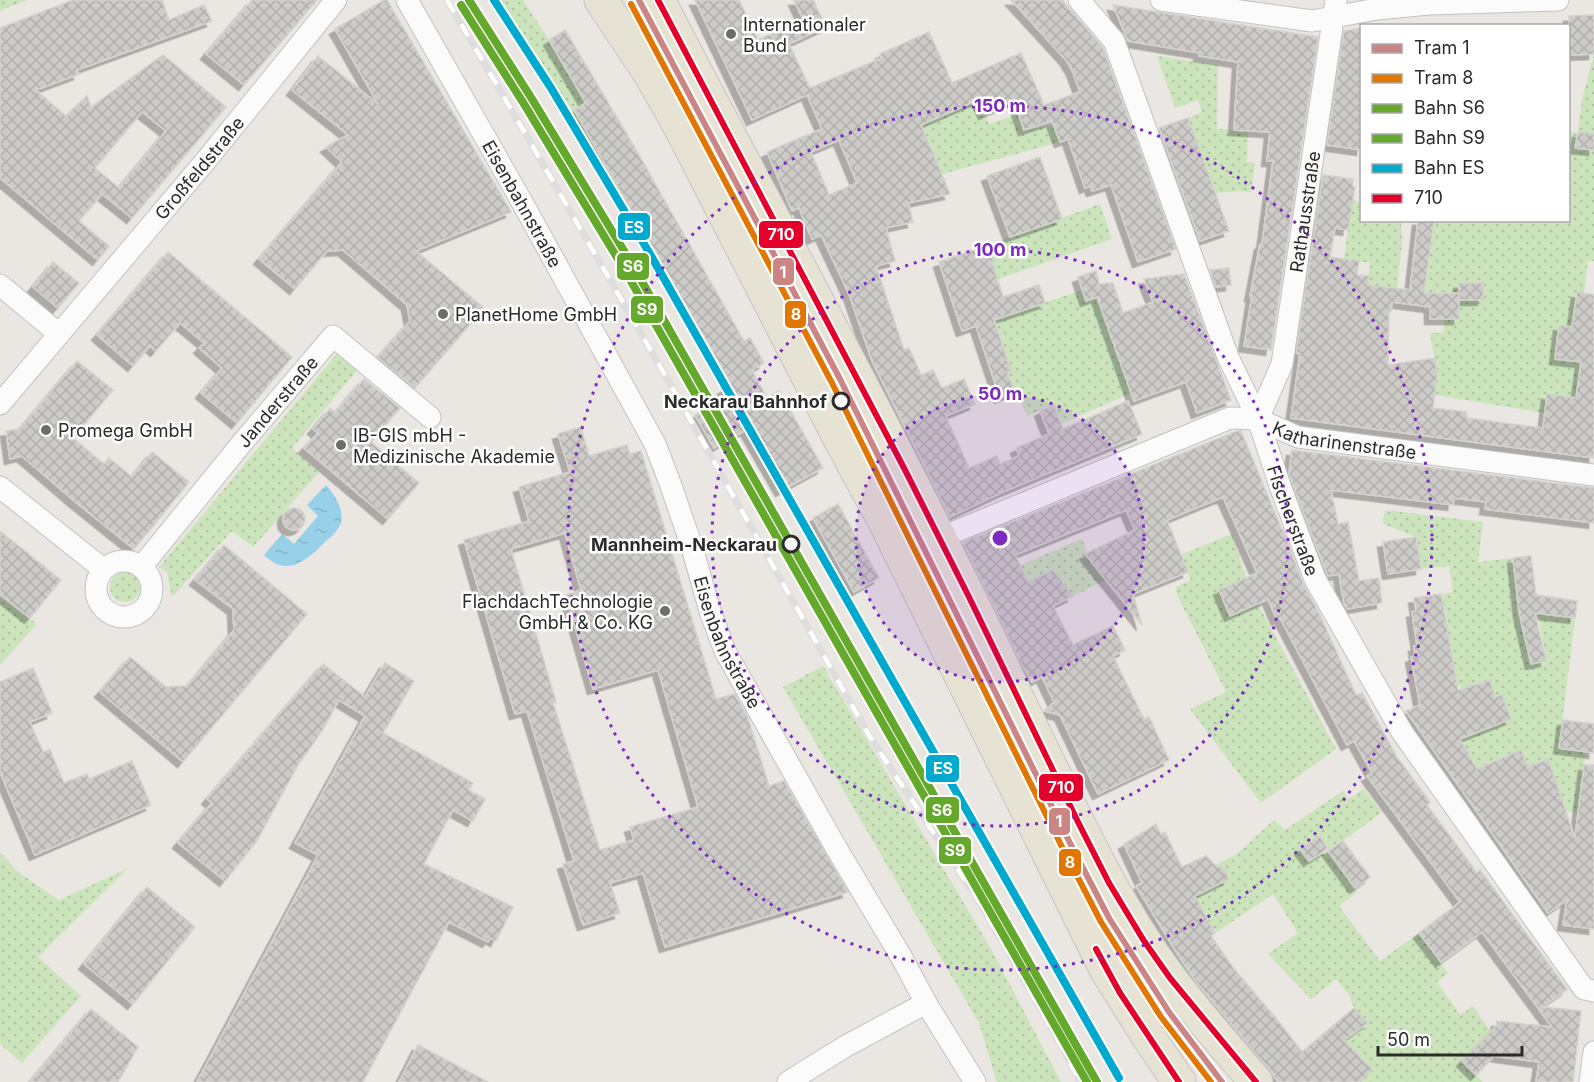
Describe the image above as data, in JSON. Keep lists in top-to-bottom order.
{
  "streets": {
    "street": [
      "Großfeldstraße",
      "Eisenbahnstraße",
      "Rathausstraße",
      "Janderstraße",
      "Katharinenstraße",
      "Fischerstraße"
    ]
  },
  "crossings": [
    ["Rathausstraße", "Katharinenstraße"],
    ["Rathausstraße", "Fischerstraße"],
    ["Katharinenstraße", "Fischerstraße"]
  ],
  "places": [
    "Internationaler Bund",
    "PlanetHome GmbH",
    "Neckarau Bahnhof",
    "Promega GmbH",
    "IB-GIS mbH - Medizinische Akademie",
    "Mannheim-Neckarau",
    "FlachdachTechnologie GmbH & Co. KG"
  ],
  "lines": [
    "tram line 1",
    "rail line S6",
    "rail line ES",
    "transit line 710",
    "tram line 8",
    "rail line S9"
  ],
  "legend": [
    "Tram 1",
    "Tram 8",
    "Bahn S6",
    "Bahn S9",
    "Bahn ES",
    "710"
  ],
  "scale_bar": "50 m",
  "rings": ["150 m", "100 m", "50 m"]
}
